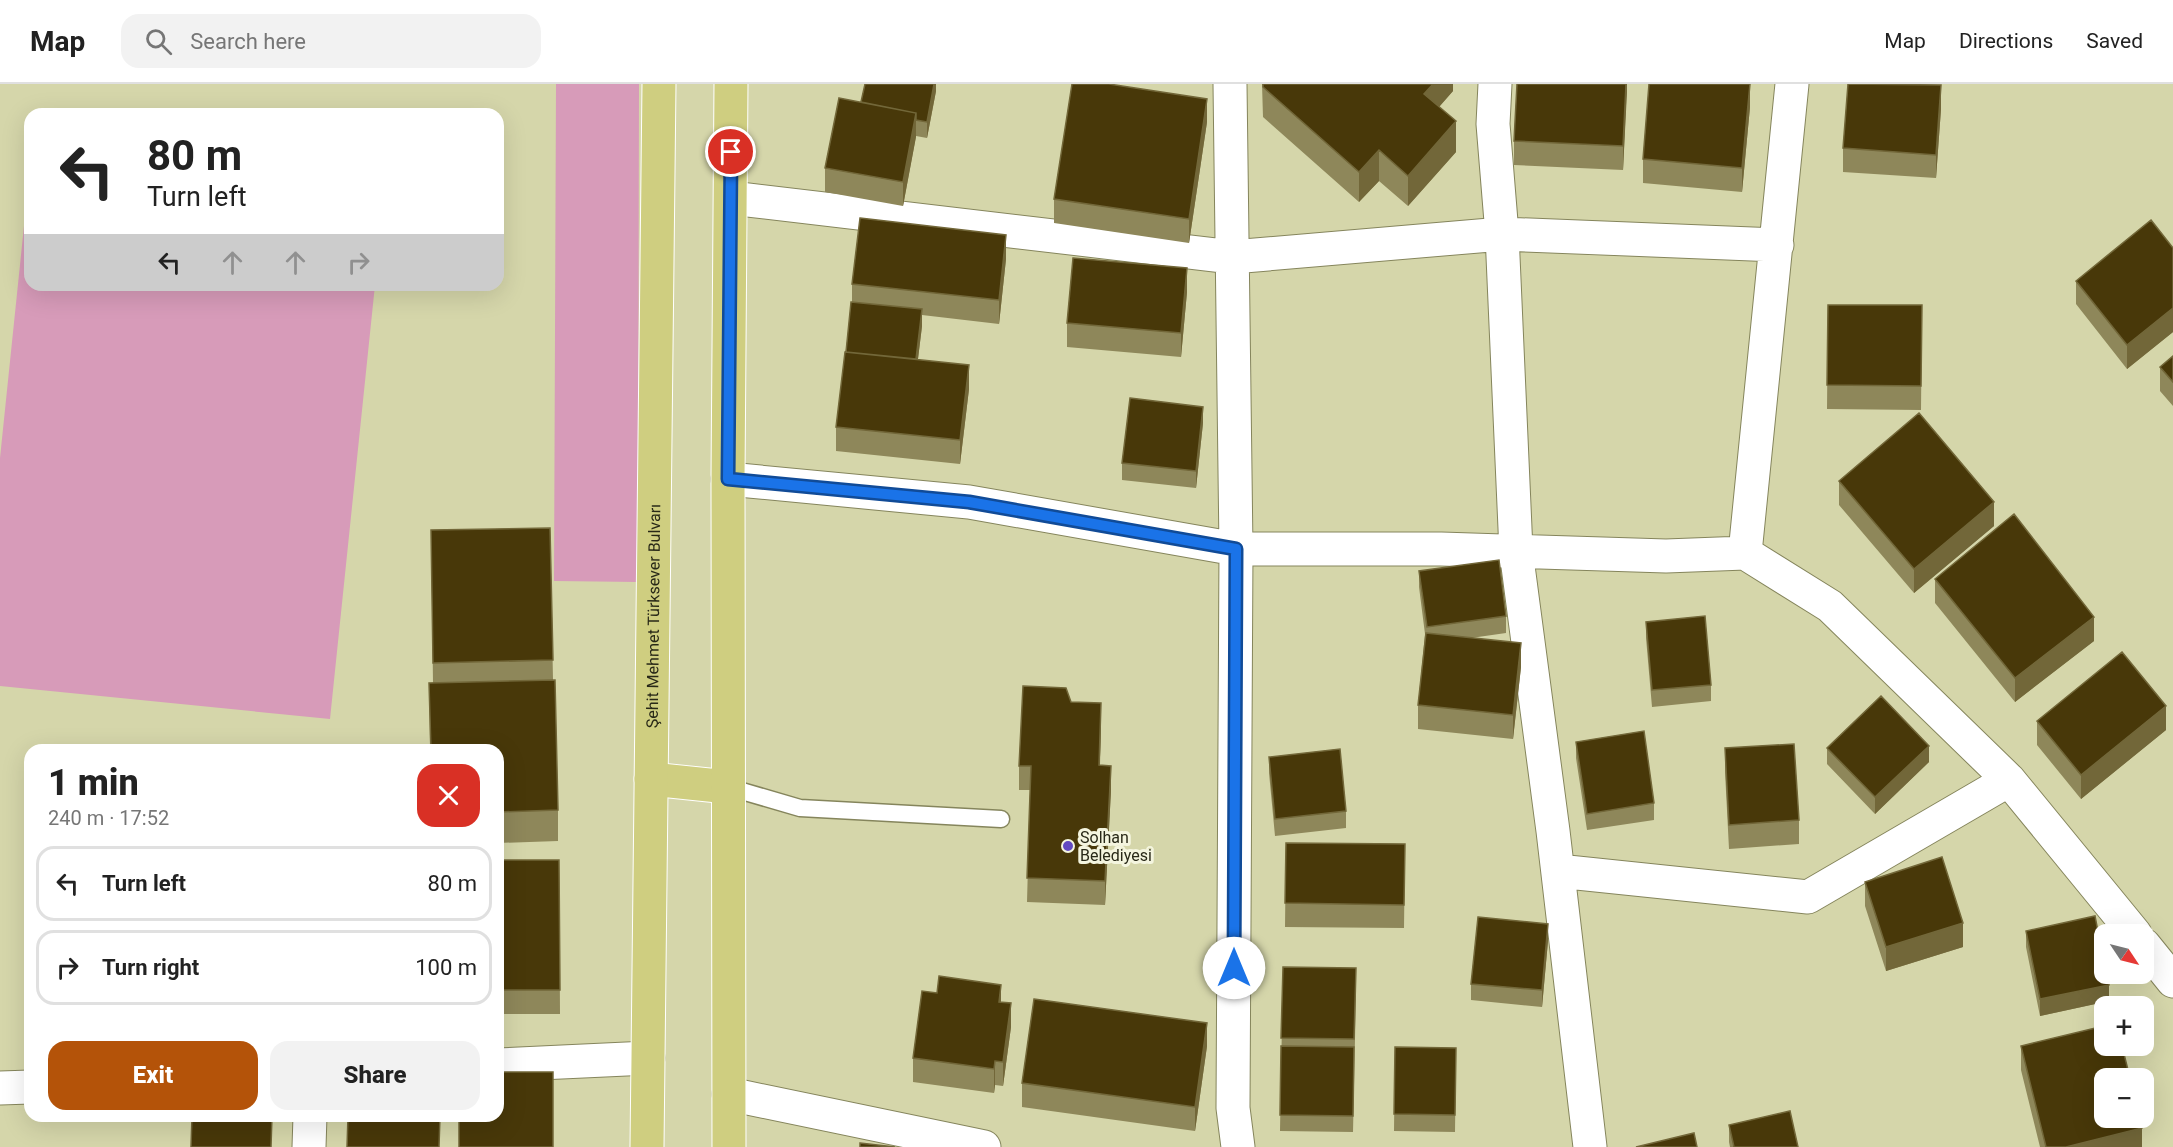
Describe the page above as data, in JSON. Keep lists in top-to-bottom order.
{
  "streets": {
    "highway": ["Şehit Mehmet Türksever Bulvarı"]
  },
  "places": ["Solhan Belediyesi"],
  "north": "bottom right",
  "page": {
    "header": "Map",
    "search": "Search here",
    "nav": ["Map", "Directions", "Saved"],
    "turn": ["80 m", "Turn left"],
    "heading": ["1 min", "240 m · 17:52"],
    "list": [
      {
        "name": "Turn left",
        "value": "80 m"
      },
      {
        "name": "Turn right",
        "value": "100 m"
      }
    ],
    "map_buttons": ["+", "−"],
    "buttons": ["Exit", "Share"]
  }
}
